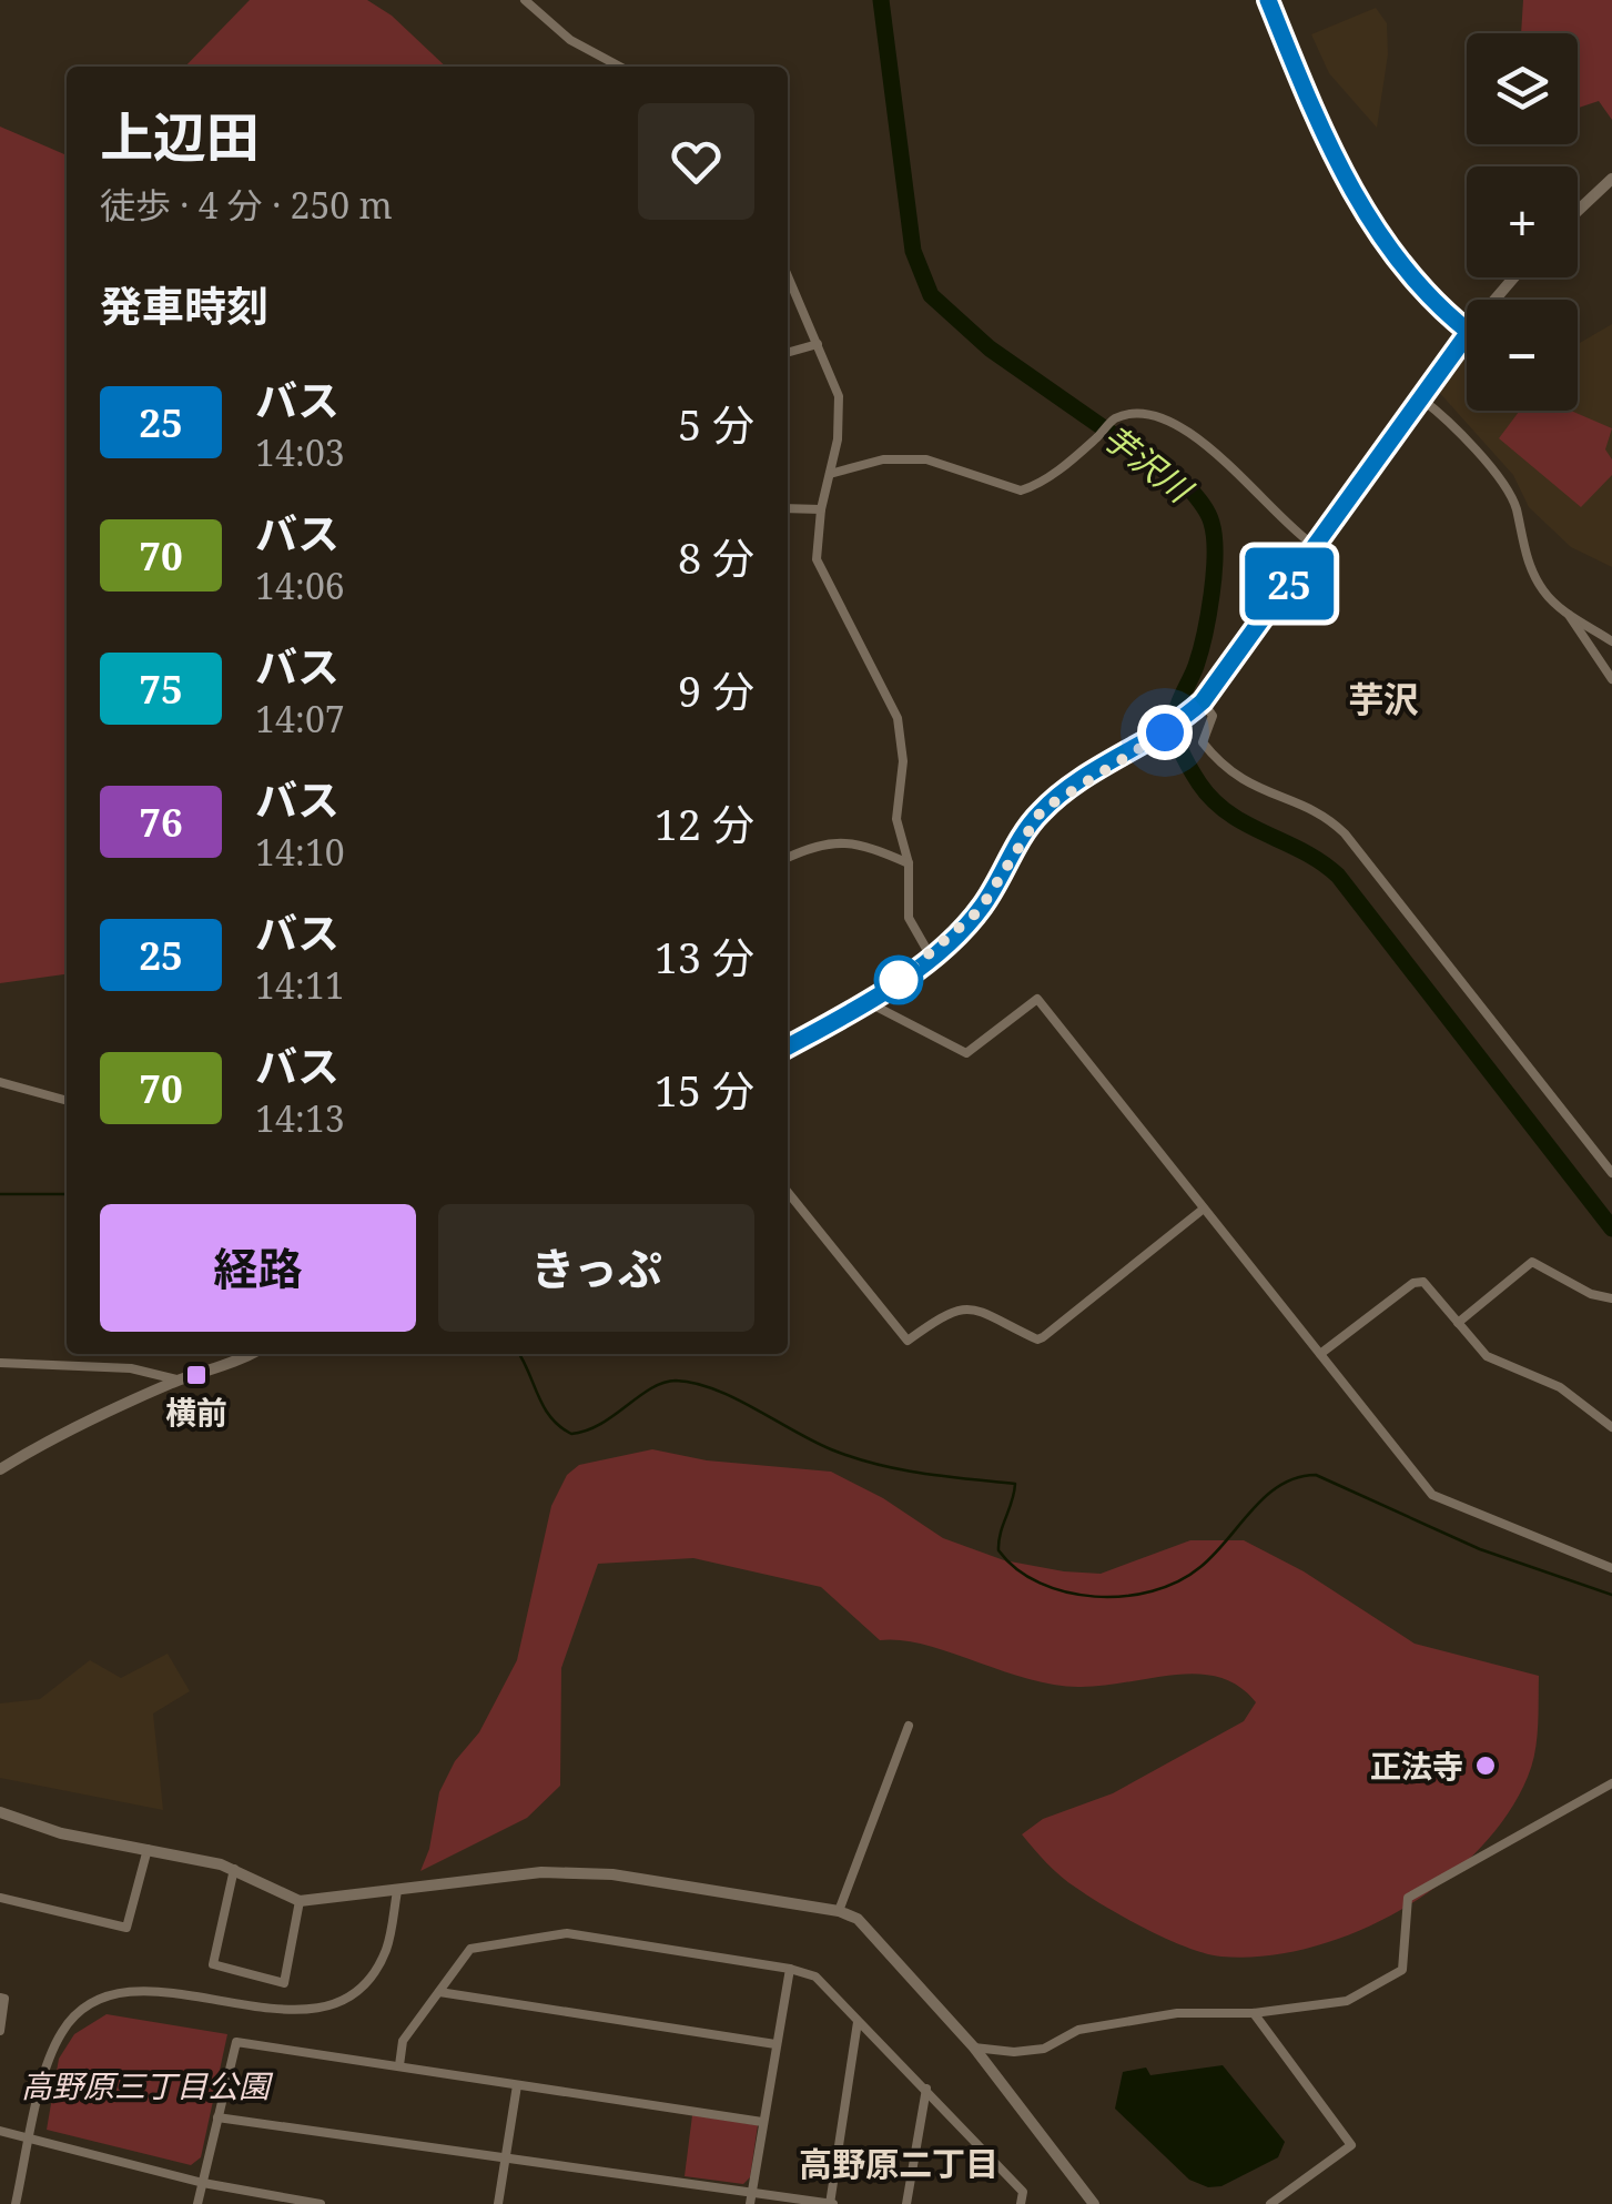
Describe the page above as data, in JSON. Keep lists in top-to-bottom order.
{
  "districts": ["芋沢", "高野原二丁目"],
  "water": ["芋沢川"],
  "parks": ["高野原三丁目公園"],
  "places": {
    "transit": ["横前"],
    "other": ["正法寺"]
  },
  "lines": ["bus line 25"],
  "page": {
    "on_map": "25",
    "map_buttons": ["+", "−"],
    "heading": [
      ["上辺田", "徒歩 · 4 分 · 250 m"],
      "発車時刻"
    ],
    "list": [
      {
        "mark": "25",
        "name": "バス",
        "note": "14:03",
        "value": "5 分"
      },
      {
        "mark": "70",
        "name": "バス",
        "note": "14:06",
        "value": "8 分"
      },
      {
        "mark": "75",
        "name": "バス",
        "note": "14:07",
        "value": "9 分"
      },
      {
        "mark": "76",
        "name": "バス",
        "note": "14:10",
        "value": "12 分"
      },
      {
        "mark": "25",
        "name": "バス",
        "note": "14:11",
        "value": "13 分"
      },
      {
        "mark": "70",
        "name": "バス",
        "note": "14:13",
        "value": "15 分"
      }
    ],
    "buttons": ["経路", "きっぷ"]
  }
}
